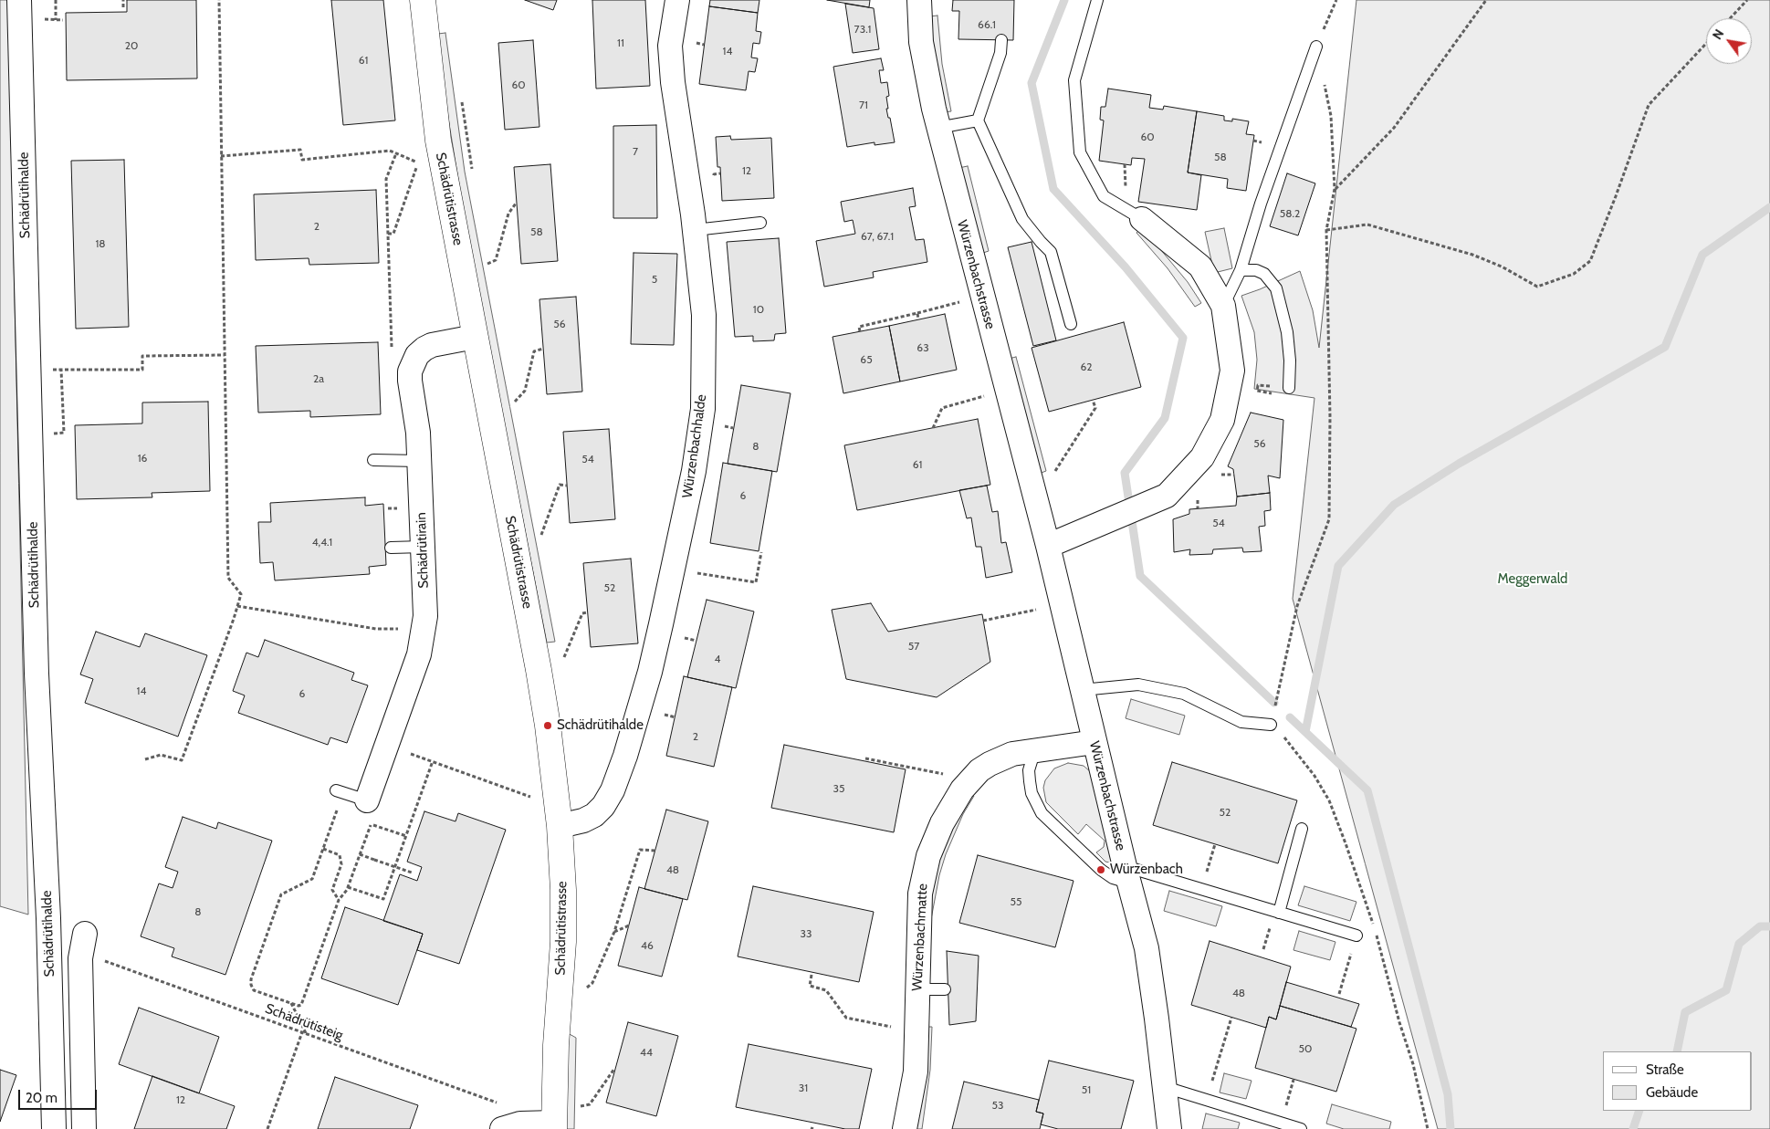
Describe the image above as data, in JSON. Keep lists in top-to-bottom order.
{
  "streets": {
    "main road": ["Schädrütistrasse"],
    "street": [
      "Schädrütihalde",
      "Würzenbachstrasse",
      "Würzenbachhalde",
      "Schädrütirain",
      "Würzenbachmatte"
    ],
    "path": ["Schädrütisteig"]
  },
  "crossings": [
    ["Schädrütistrasse", "Würzenbachhalde"],
    ["Würzenbachstrasse", "Würzenbachmatte"]
  ],
  "parks": ["Meggerwald"],
  "places": ["Schädrütihalde", "Würzenbach"],
  "house_numbers": [
    "66.1",
    "73.1",
    "11",
    "20",
    "14",
    "61",
    "60",
    "71",
    "60",
    "7",
    "58",
    "12",
    "58.2",
    "2",
    "58",
    "67, 67.1",
    "18",
    "5",
    "10",
    "56",
    "63",
    "65",
    "62",
    "2a",
    "56",
    "8",
    "16",
    "54",
    "61",
    "6",
    "54",
    "4,4.1",
    "52",
    "57",
    "4",
    "14",
    "6",
    "2",
    "35",
    "52",
    "48",
    "55",
    "8",
    "33",
    "46",
    "48",
    "50",
    "44",
    "31",
    "51",
    "12",
    "53"
  ],
  "legend": ["Straße", "Gebäude"],
  "scale_bar": "20 m",
  "north": "top left"
}
